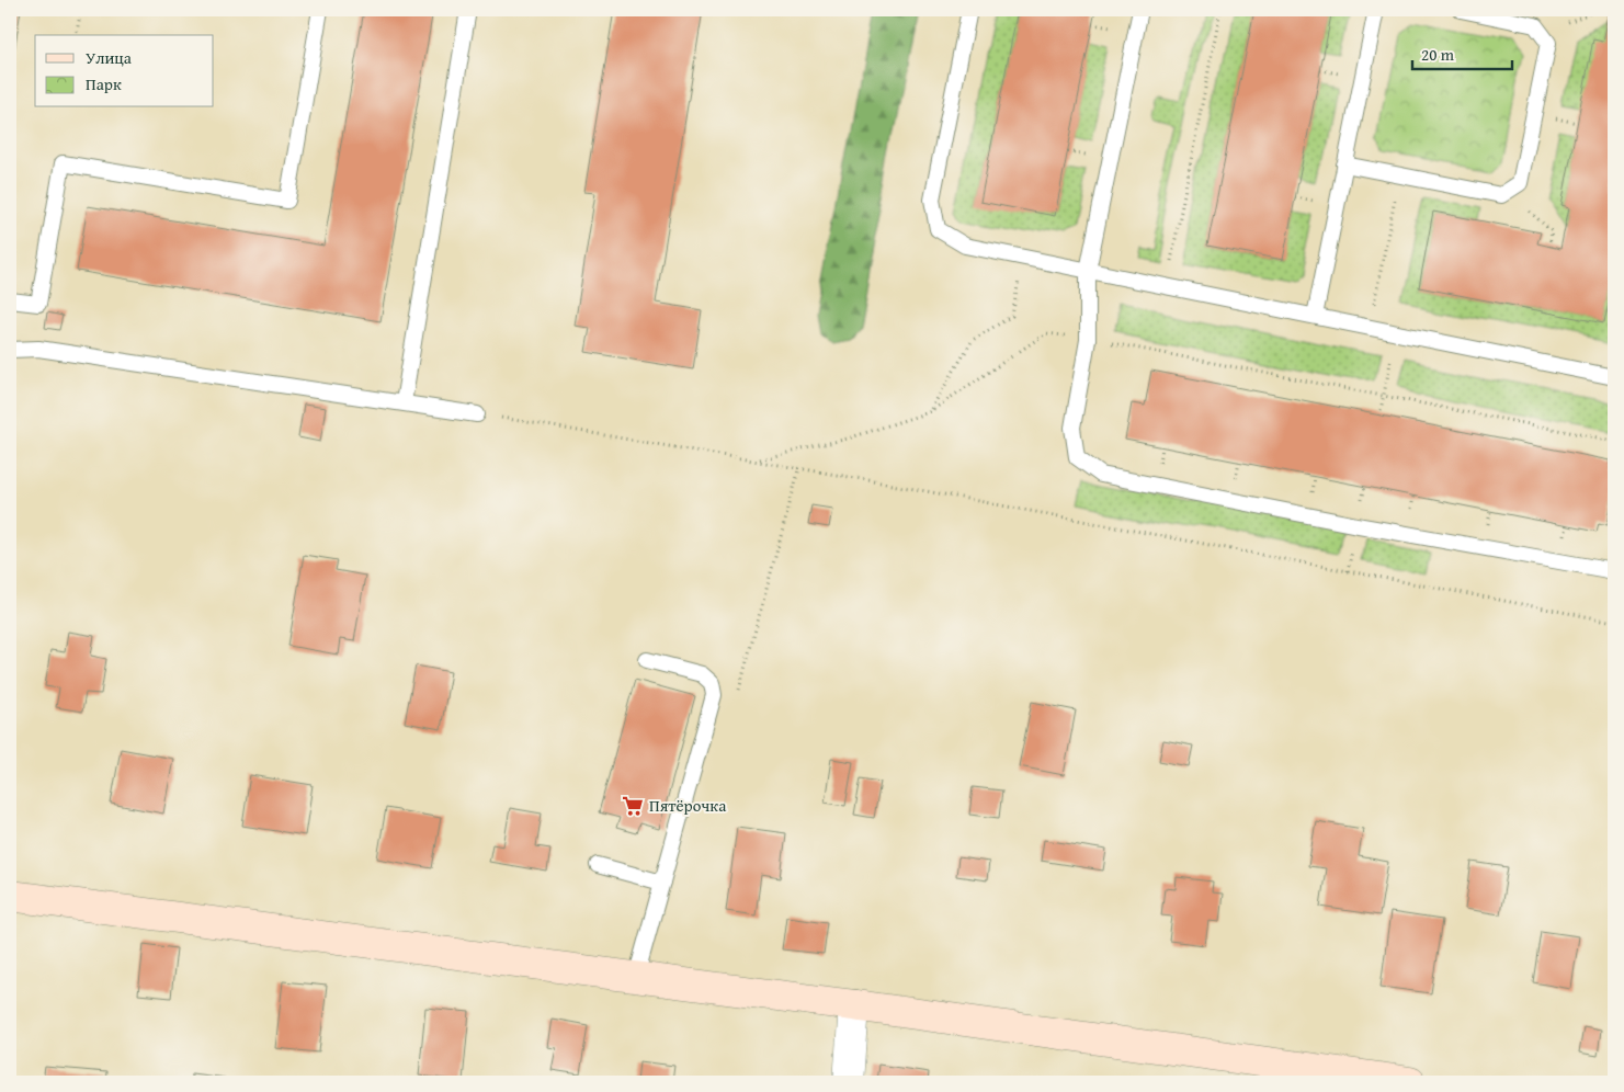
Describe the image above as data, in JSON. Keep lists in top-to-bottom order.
{
  "places": {
    "supermarket": ["Пятёрочка"]
  },
  "legend": ["Улица", "Парк"],
  "scale_bar": "20 m"
}
